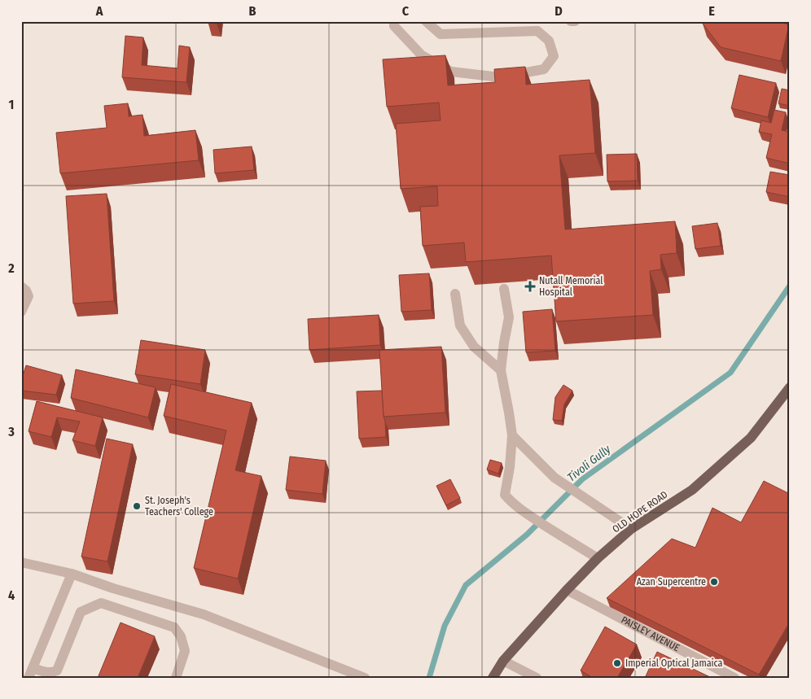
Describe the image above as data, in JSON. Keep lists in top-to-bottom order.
{
  "streets": {
    "main road": ["OLD HOPE ROAD"],
    "street": ["PAISLEY AVENUE"]
  },
  "crossings": [
    ["OLD HOPE ROAD", "PAISLEY AVENUE"]
  ],
  "water": ["Tivoli Gully"],
  "places": {
    "health": ["Nutall Memorial Hospital"],
    "other": ["St. Joseph's Teachers' College", "Azan Supercentre", "Imperial Optical Jamaica"]
  },
  "grid": {
    "columns": [
      "A",
      "B",
      "C",
      "D",
      "E"
    ],
    "rows": [
      "1",
      "2",
      "3",
      "4"
    ]
  }
}
